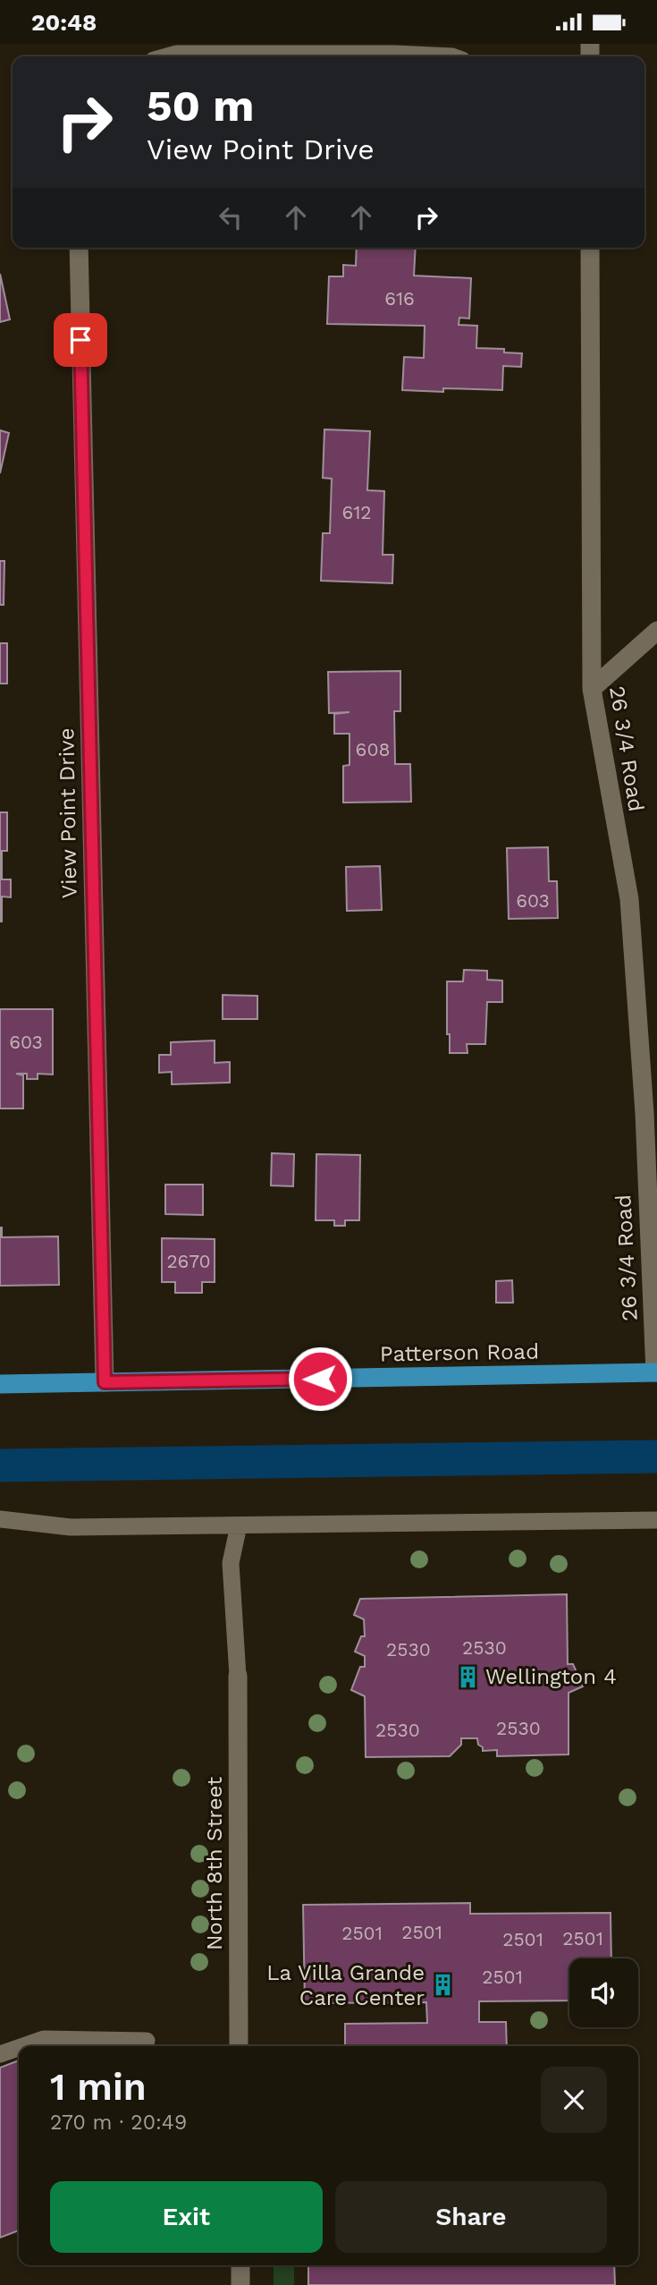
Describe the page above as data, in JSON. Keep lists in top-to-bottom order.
{
  "streets": {
    "main road": ["Patterson Road"],
    "street": ["26 3/4 Road", "View Point Drive", "North 8th Street"]
  },
  "crossings": [
    ["26 3/4 Road", "Patterson Road"],
    ["View Point Drive", "Patterson Road"]
  ],
  "places": {
    "building": ["Wellington 4", "La Villa Grande Care Center"]
  },
  "house_numbers": [
    "616",
    "612",
    "608",
    "603",
    "603",
    "2670",
    "2530",
    "2530",
    "2530",
    "2530",
    "2501",
    "2501",
    "2501",
    "2501",
    "2501"
  ],
  "page": {
    "status": "20:48",
    "turn": ["50 m", "View Point Drive"],
    "heading": ["1 min", "270 m · 20:49"],
    "buttons": ["Exit", "Share"]
  }
}
